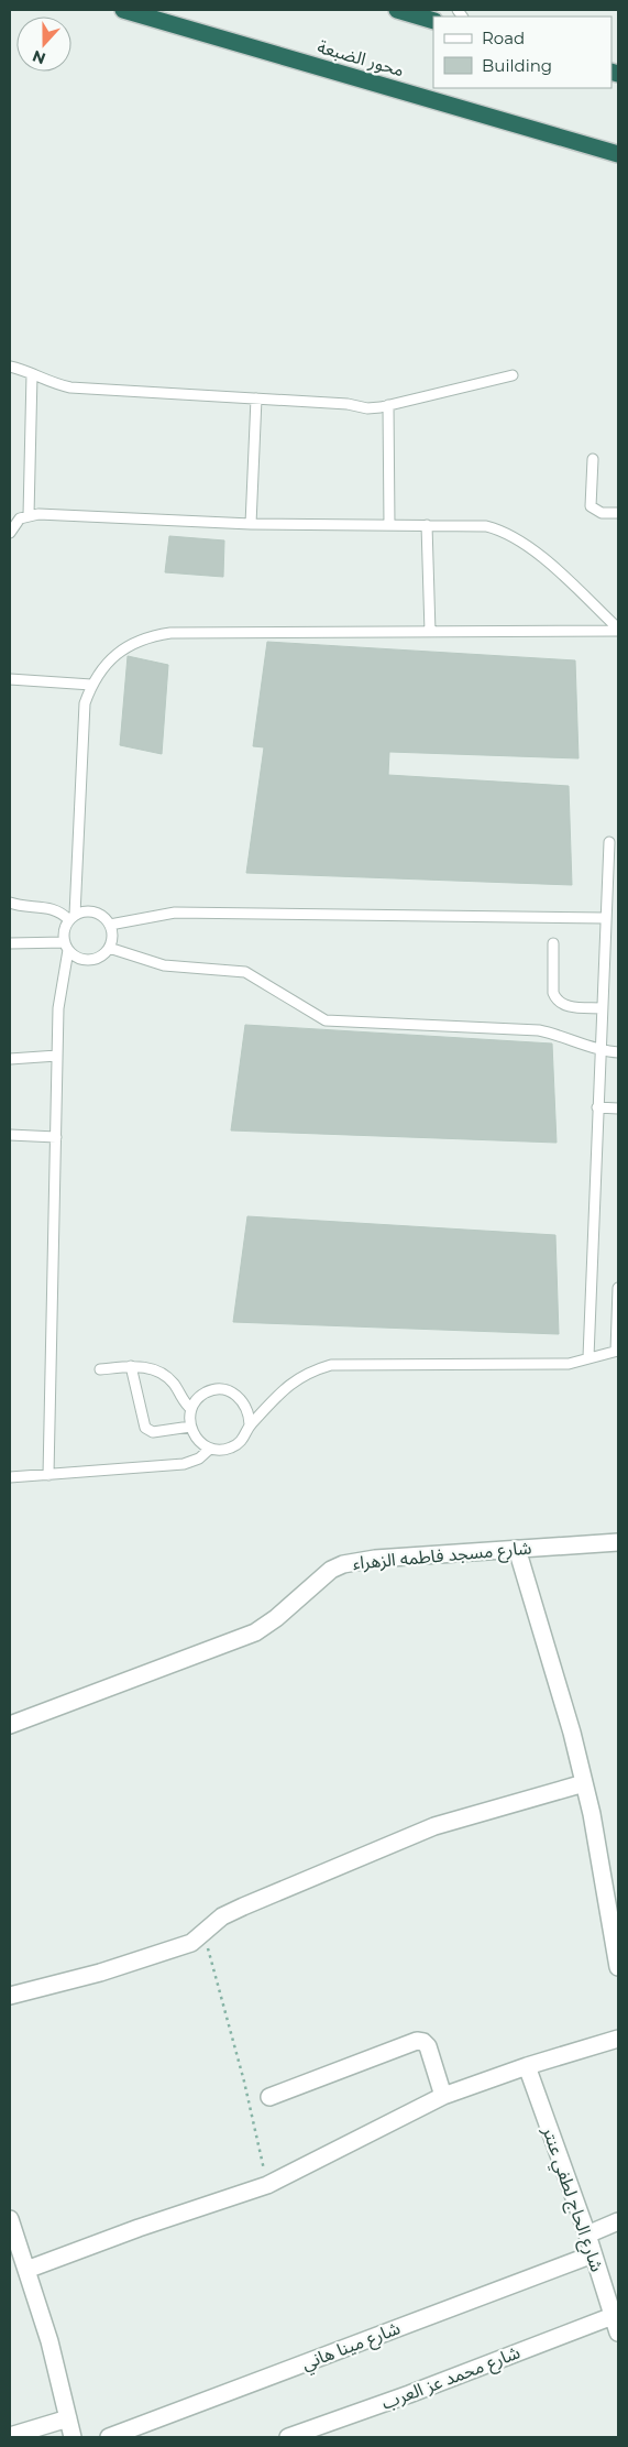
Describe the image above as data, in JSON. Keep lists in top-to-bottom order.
{
  "streets": {
    "highway": ["محور الضبعة"],
    "street": [
      "شارع مسجد فاطمه الزهراء",
      "شارع الحاج لطفي عنتر",
      "شارع مينا هاني",
      "شارع محمد عز العرب"
    ]
  },
  "crossings": [
    ["شارع الحاج لطفي عنتر", "شارع مينا هاني"],
    ["شارع الحاج لطفي عنتر", "شارع محمد عز العرب"]
  ],
  "legend": ["Road", "Building"],
  "north": "bottom"
}
